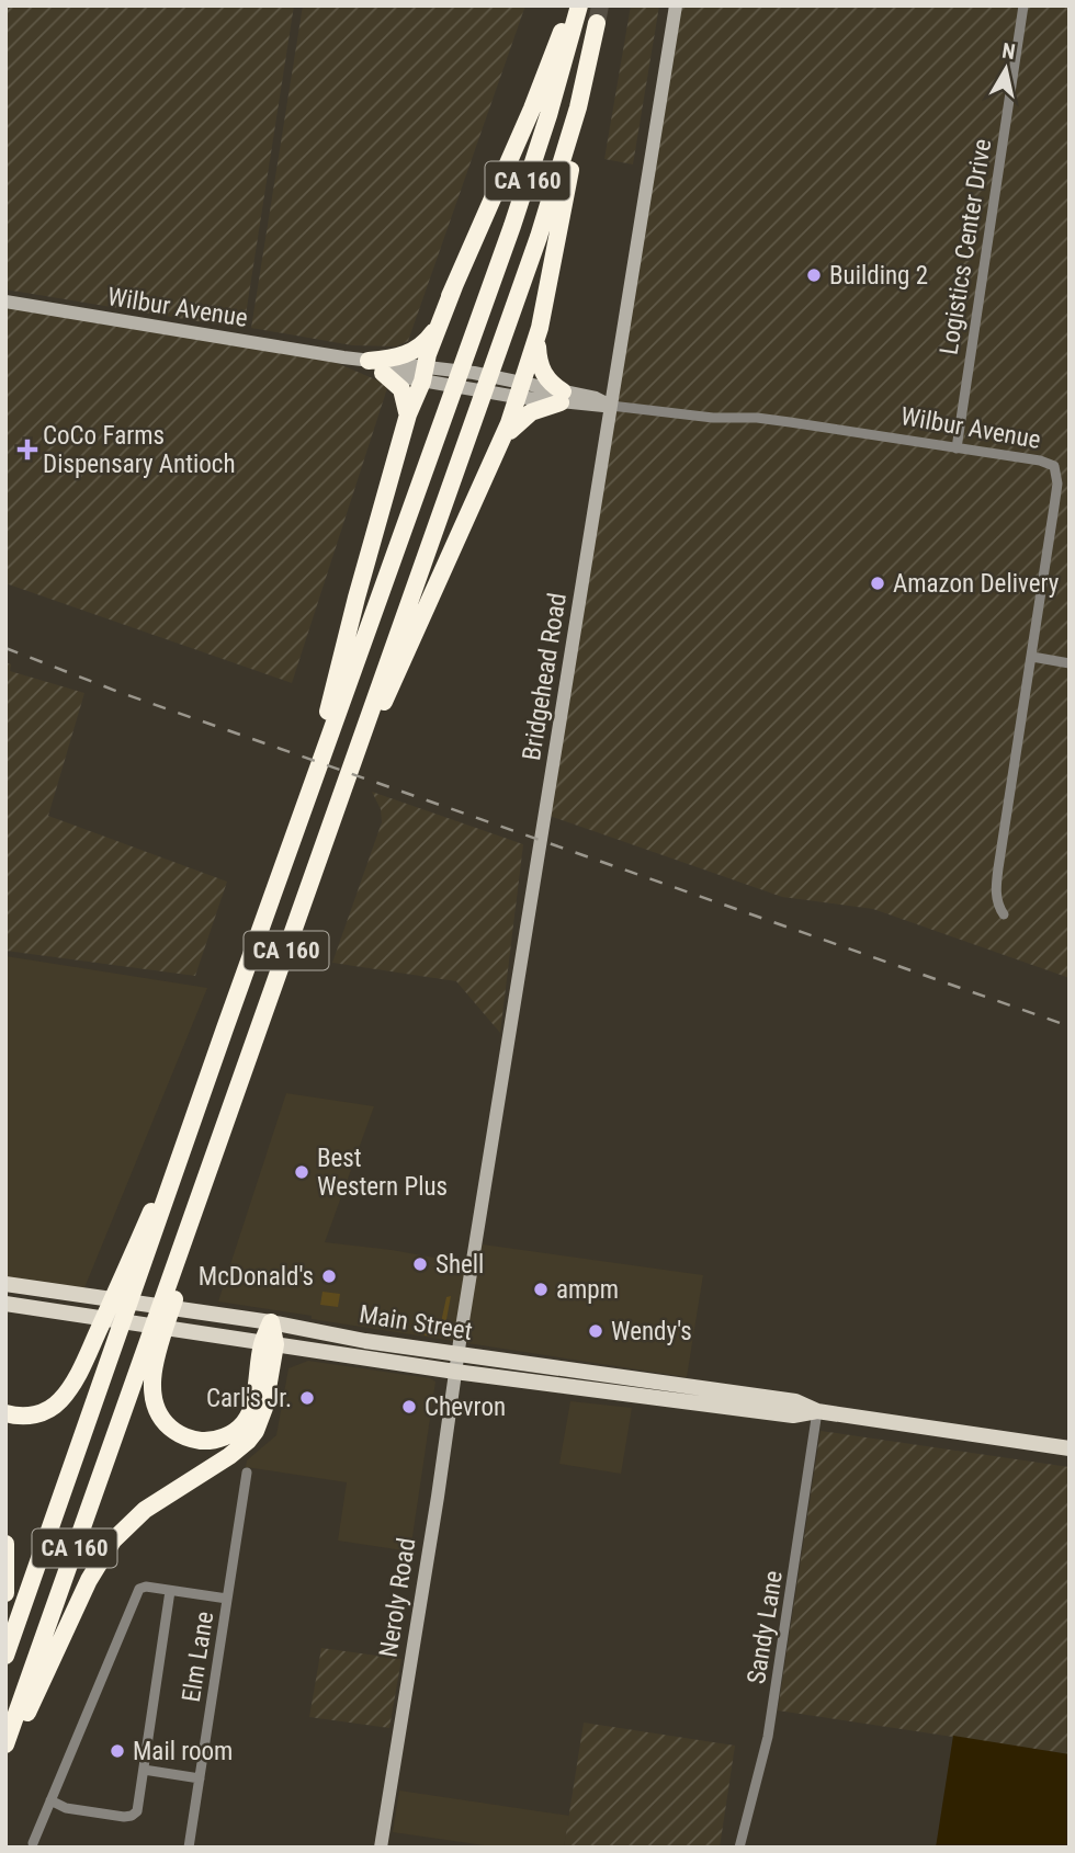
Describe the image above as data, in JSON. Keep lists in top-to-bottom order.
{
  "streets": {
    "highway": ["CA 160"],
    "main road": ["Main Street"],
    "street": [
      "Logistics Center Drive",
      "Wilbur Avenue",
      "Bridgehead Road",
      "Neroly Road",
      "Sandy Lane",
      "Elm Lane"
    ]
  },
  "crossings": [
    ["Logistics Center Drive", "Wilbur Avenue"],
    ["Wilbur Avenue", "Bridgehead Road"],
    ["Bridgehead Road", "Main Street"],
    ["Bridgehead Road", "Neroly Road"],
    ["Main Street", "Neroly Road"],
    ["Main Street", "Sandy Lane"]
  ],
  "places": {
    "other": [
      "Building 2",
      "Amazon Delivery",
      "Best Western Plus",
      "Shell",
      "McDonald's",
      "ampm",
      "Wendy's",
      "Carl's Jr.",
      "Chevron",
      "Mail room"
    ],
    "health": ["CoCo Farms Dispensary Antioch"]
  },
  "north": "top"
}
